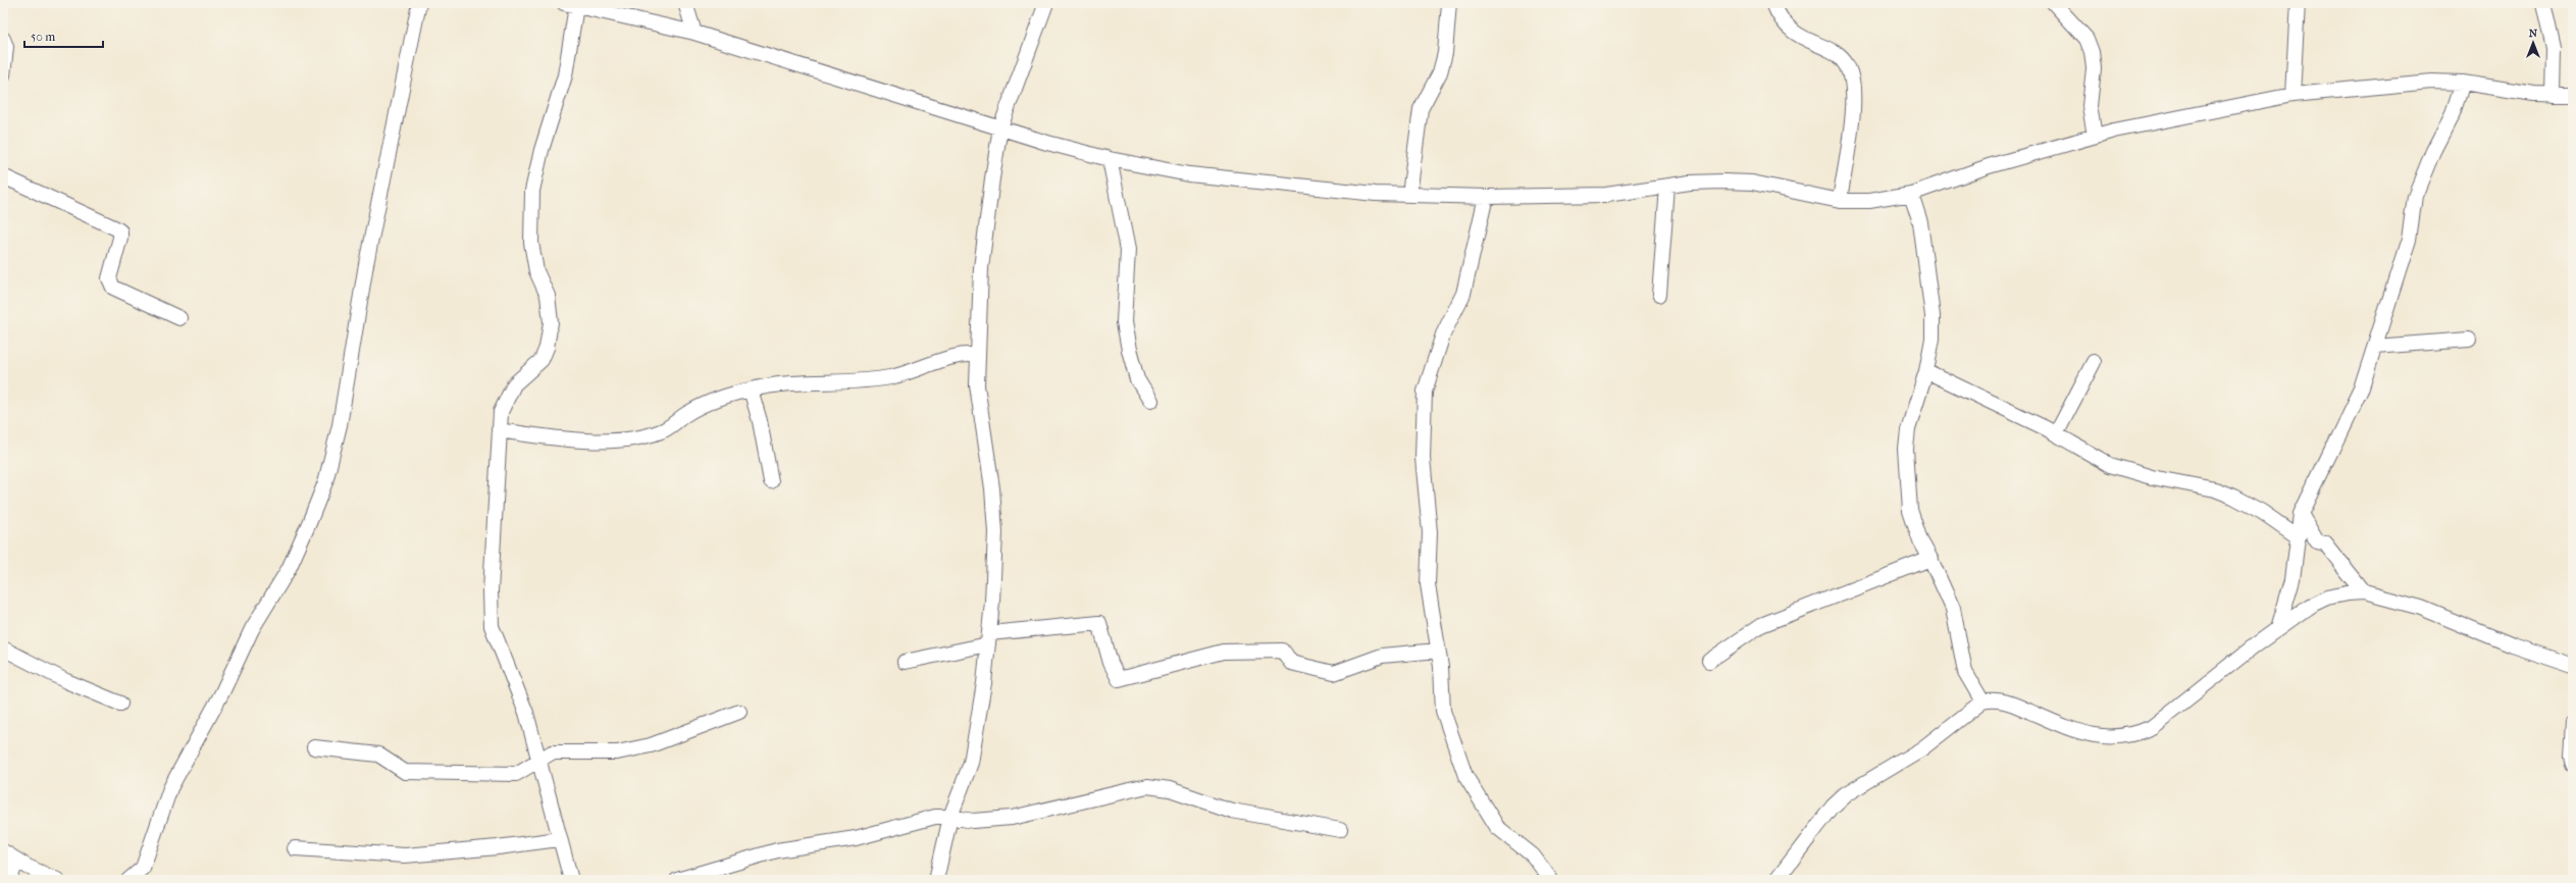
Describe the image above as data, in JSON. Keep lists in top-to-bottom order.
{
  "scale_bar": "50 m",
  "north": "top"
}
